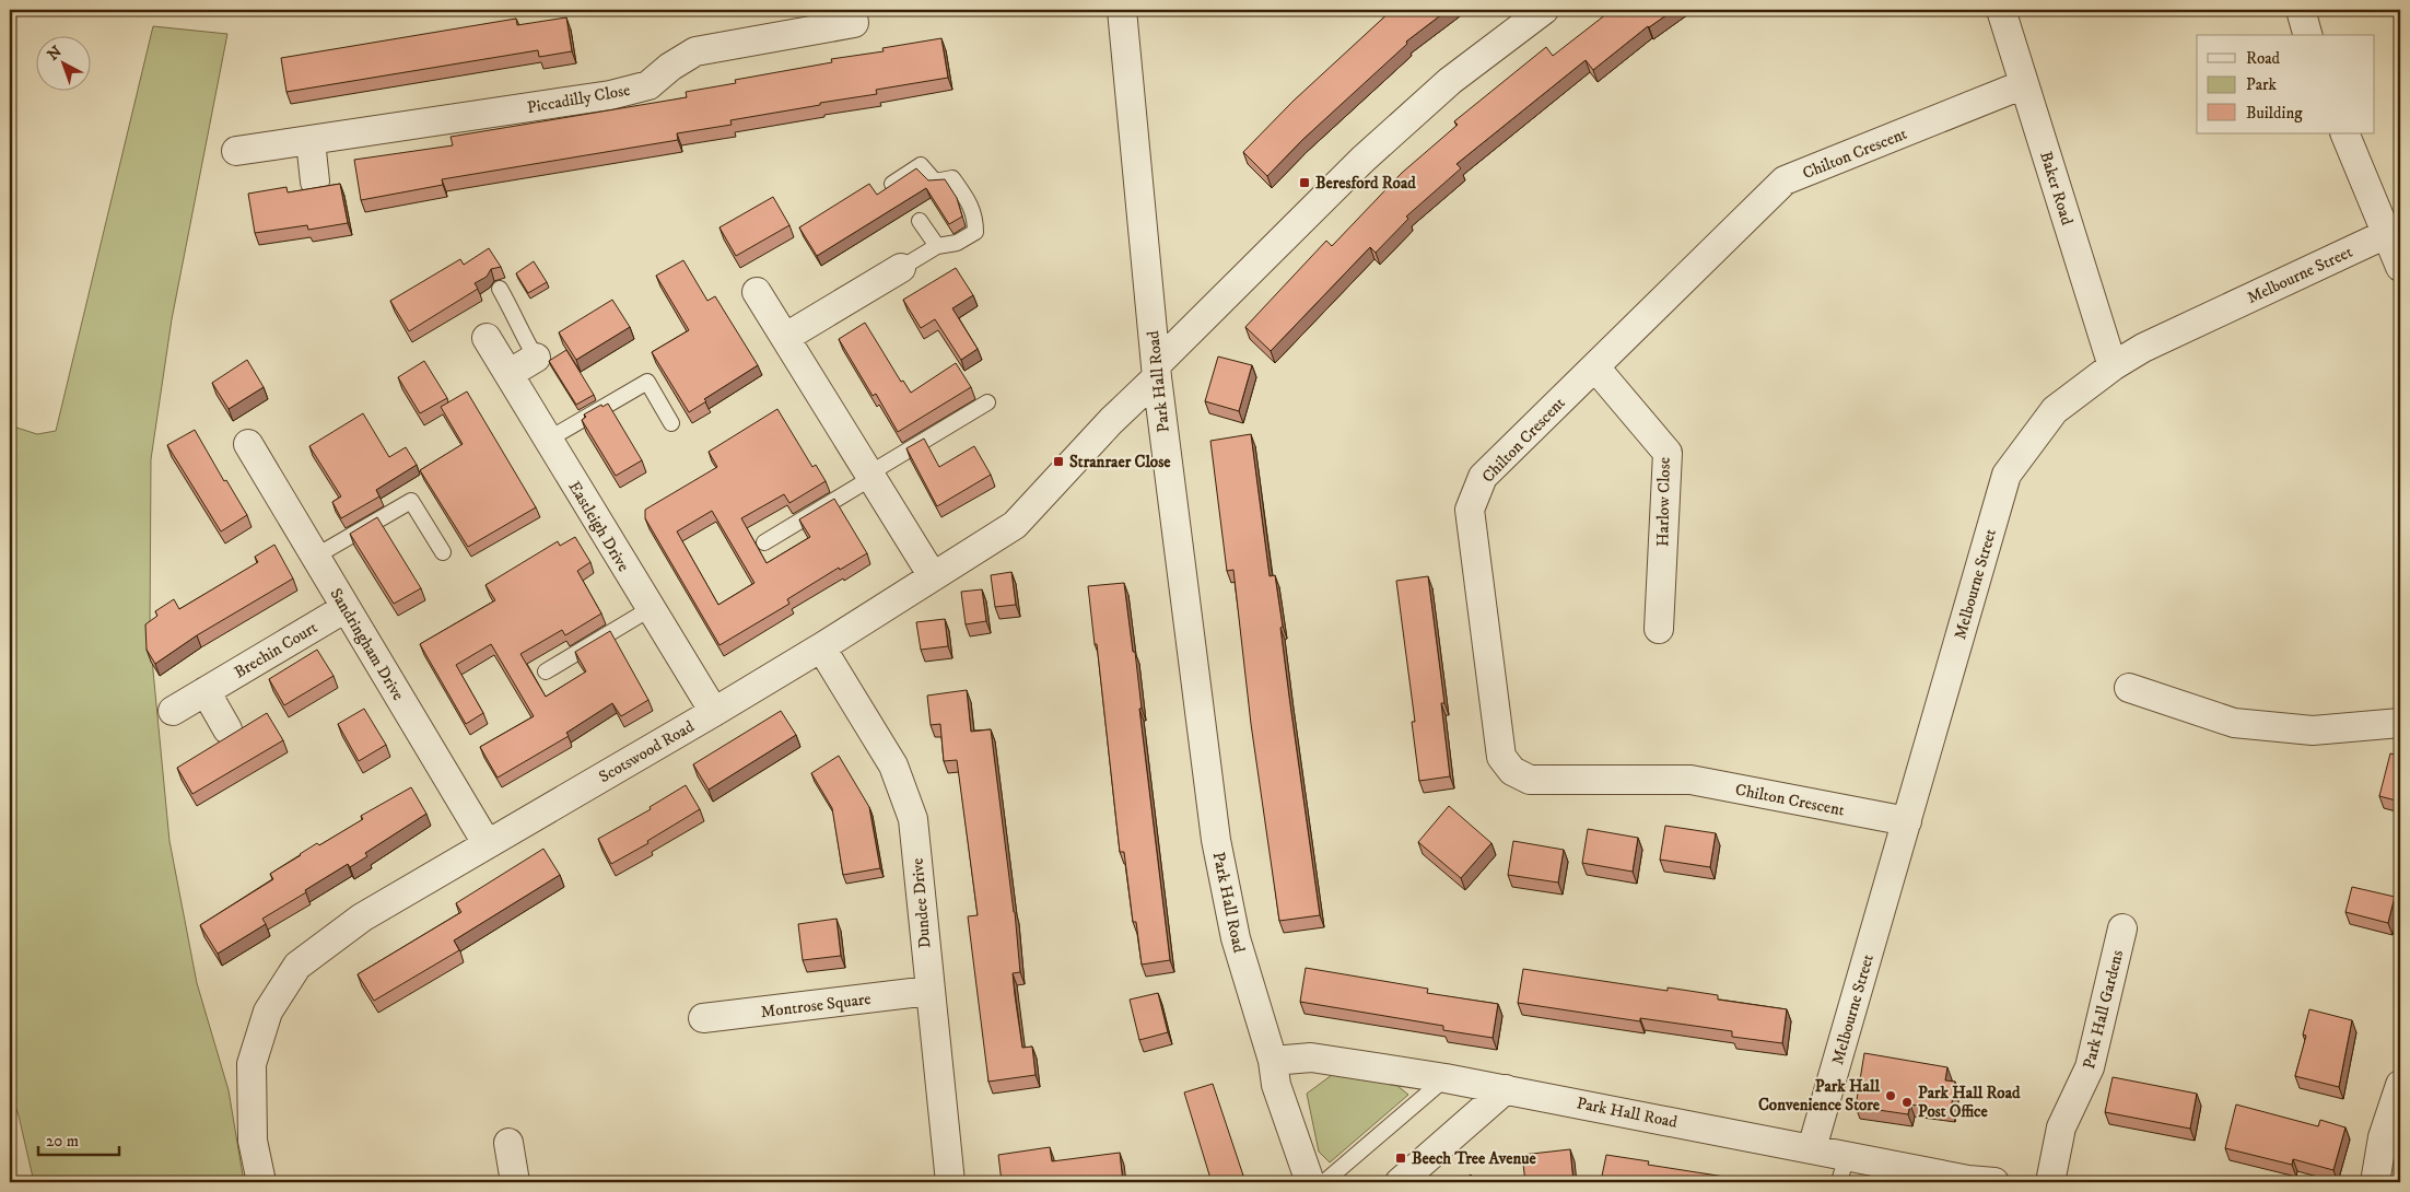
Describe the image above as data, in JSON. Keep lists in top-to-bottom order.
{
  "streets": {
    "street": [
      "Piccadilly Close",
      "Chilton Crescent",
      "Baker Road",
      "Melbourne Street",
      "Park Hall Road",
      "Harlow Close",
      "Eastleigh Drive",
      "Sandringham Drive",
      "Brechin Court",
      "Scotswood Road",
      "Dundee Drive",
      "Montrose Square",
      "Park Hall Gardens"
    ]
  },
  "crossings": [
    ["Chilton Crescent", "Baker Road"],
    ["Chilton Crescent", "Melbourne Street"],
    ["Chilton Crescent", "Harlow Close"],
    ["Baker Road", "Melbourne Street"],
    ["Melbourne Street", "Park Hall Road"],
    ["Park Hall Road", "Scotswood Road"],
    ["Eastleigh Drive", "Scotswood Road"],
    ["Sandringham Drive", "Brechin Court"],
    ["Sandringham Drive", "Scotswood Road"],
    ["Scotswood Road", "Dundee Drive"],
    ["Dundee Drive", "Montrose Square"]
  ],
  "places": {
    "transit": ["Beresford Road", "Stranraer Close", "Beech Tree Avenue"],
    "other": ["Park Hall Convenience Store", "Park Hall Road Post Office"]
  },
  "legend": ["Road", "Park", "Building"],
  "scale_bar": "20 m",
  "north": "top left"
}
